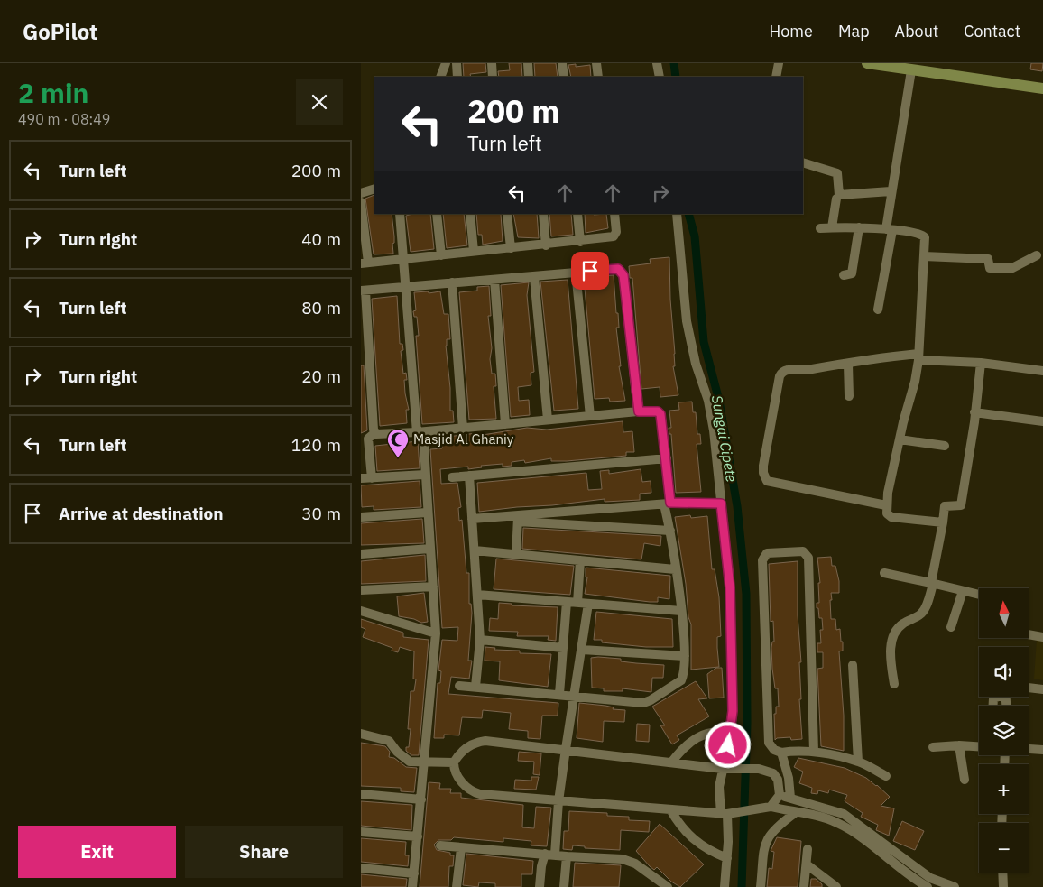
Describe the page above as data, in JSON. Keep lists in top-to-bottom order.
{
  "water": ["Sungai Cipete"],
  "places": {
    "mosque": ["Masjid Al Ghaniy"]
  },
  "north": "top",
  "page": {
    "header": "GoPilot",
    "nav": [
      "Home",
      "Map",
      "About",
      "Contact"
    ],
    "heading": ["2 min", "490 m · 08:49"],
    "turn": ["200 m", "Turn left"],
    "list": [
      {
        "name": "Turn left",
        "value": "200 m"
      },
      {
        "name": "Turn right",
        "value": "40 m"
      },
      {
        "name": "Turn left",
        "value": "80 m"
      },
      {
        "name": "Turn right",
        "value": "20 m"
      },
      {
        "name": "Turn left",
        "value": "120 m"
      },
      {
        "name": "Arrive at destination",
        "value": "30 m"
      }
    ],
    "map_buttons": ["+", "−"],
    "buttons": ["Exit", "Share"]
  }
}
